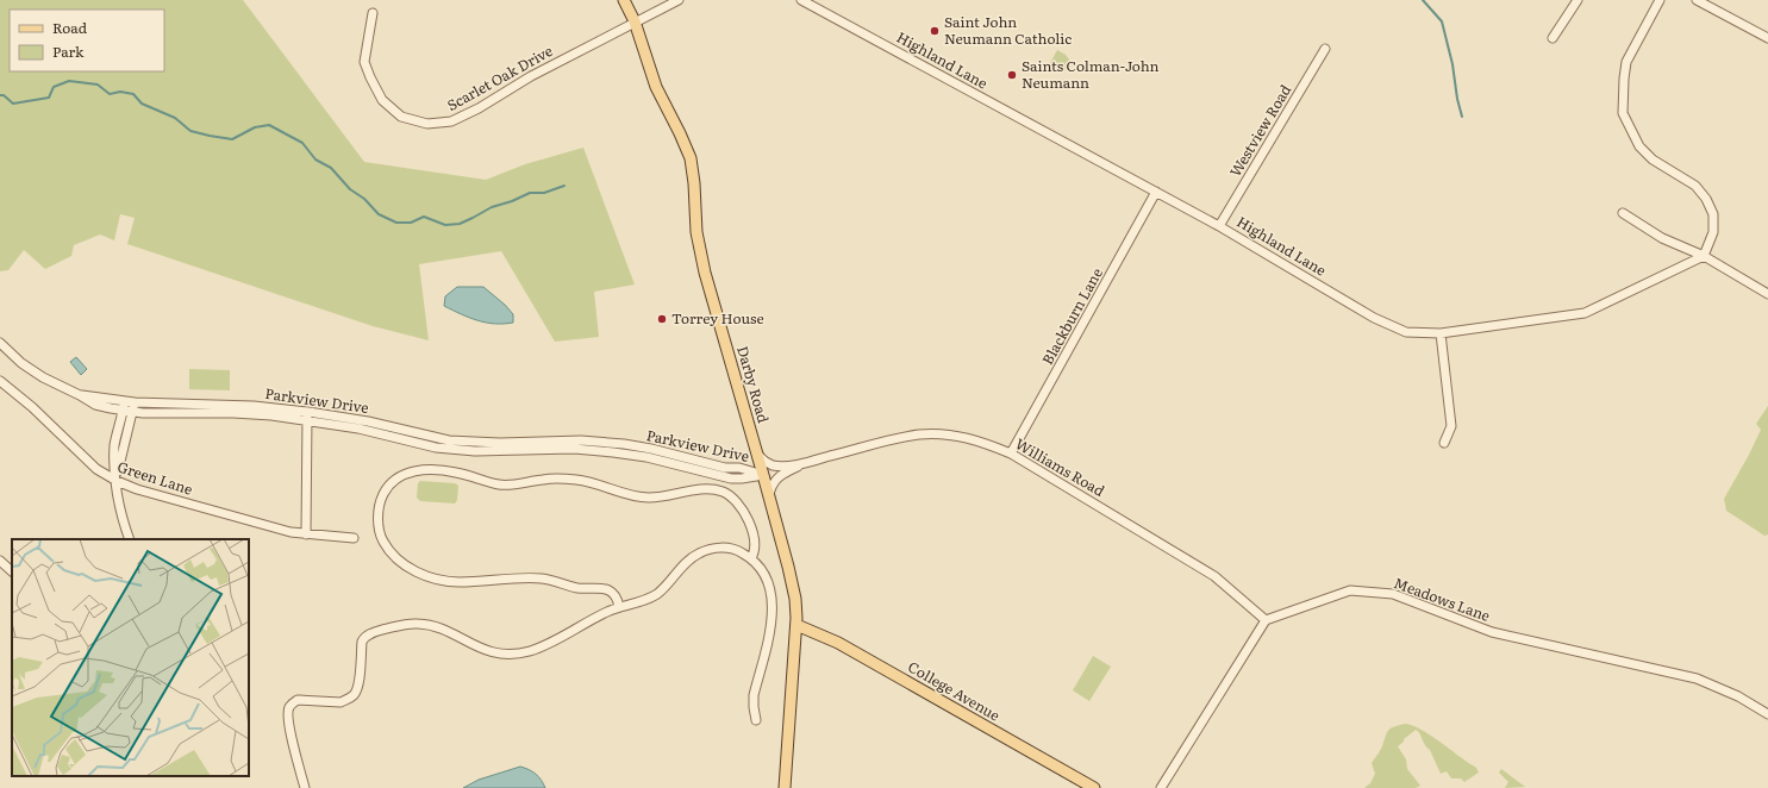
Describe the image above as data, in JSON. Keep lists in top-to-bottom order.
{
  "streets": {
    "main road": ["Darby Road", "College Avenue"],
    "street": [
      "Highland Lane",
      "Scarlet Oak Drive",
      "Westview Road",
      "Blackburn Lane",
      "Parkview Drive",
      "Williams Road",
      "Green Lane",
      "Meadows Lane"
    ]
  },
  "crossings": [
    ["Highland Lane", "Westview Road"],
    ["Highland Lane", "Blackburn Lane"],
    ["Scarlet Oak Drive", "Darby Road"],
    ["Blackburn Lane", "Williams Road"],
    ["Darby Road", "Parkview Drive"],
    ["Darby Road", "Williams Road"],
    ["Darby Road", "College Avenue"],
    ["Williams Road", "Meadows Lane"]
  ],
  "places": ["Saint John Neumann Catholic", "Saints Colman-John Neumann", "Torrey House"],
  "legend": ["Road", "Park"]
}
